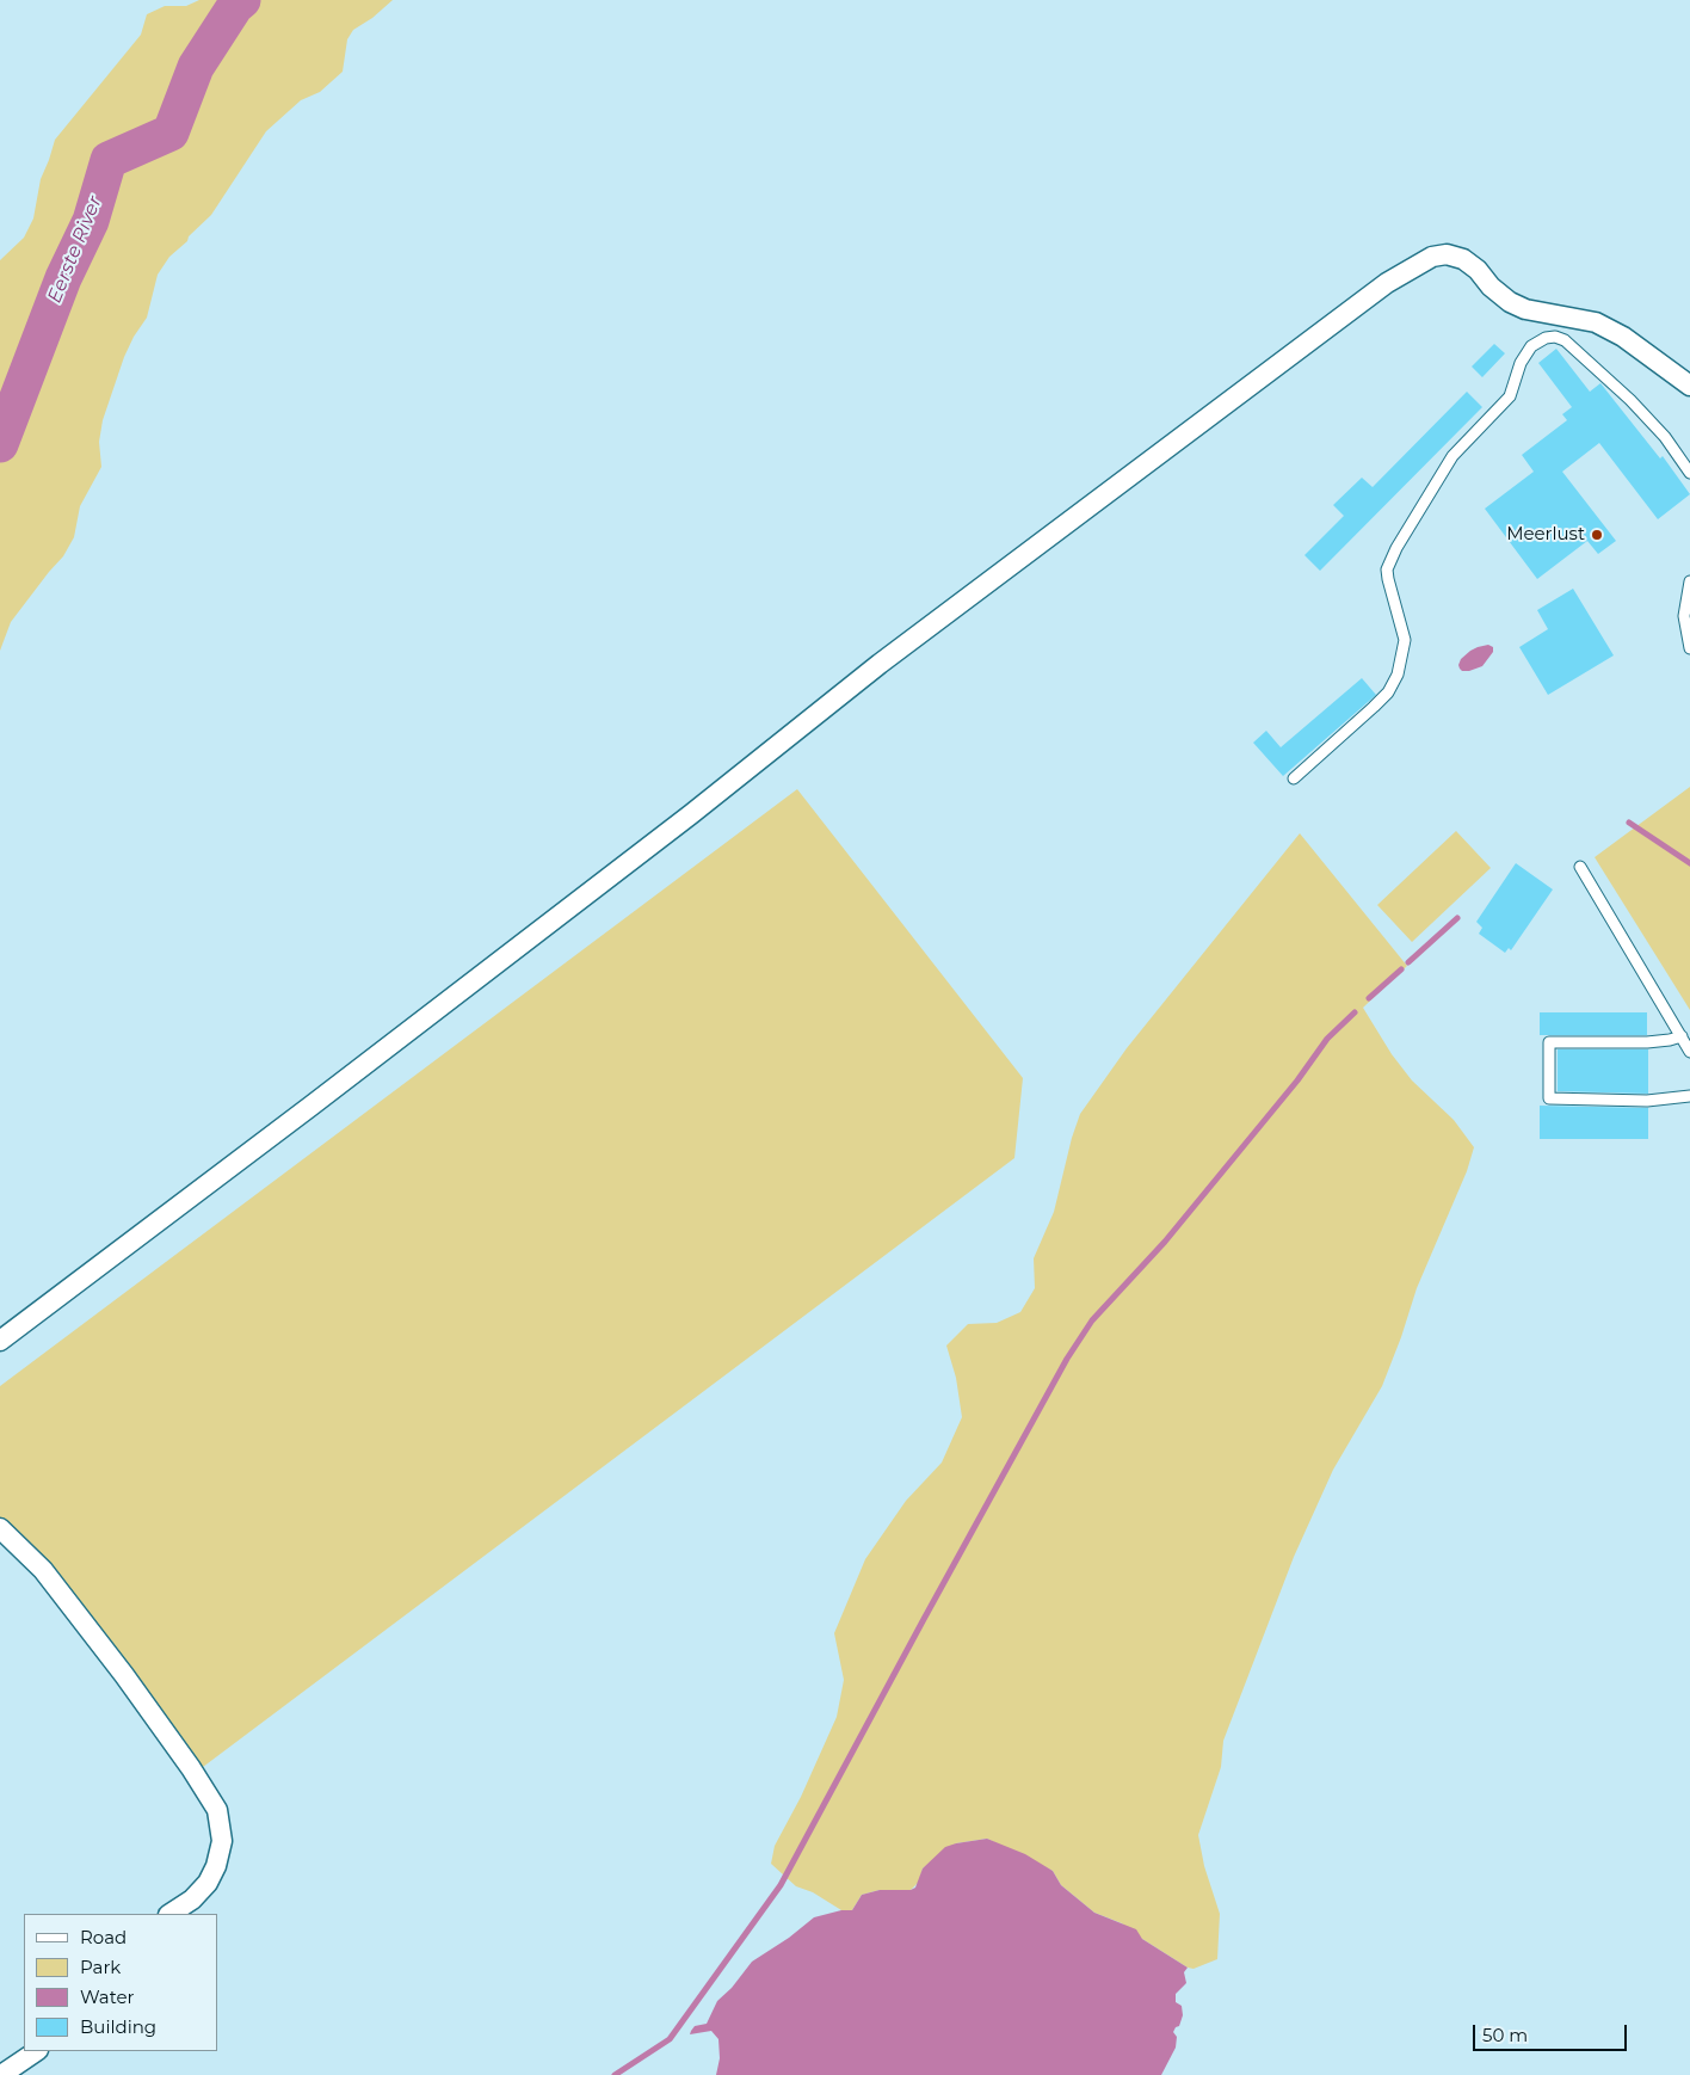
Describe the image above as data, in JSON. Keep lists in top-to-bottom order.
{
  "water": ["Eerste River"],
  "places": ["Meerlust"],
  "legend": [
    "Road",
    "Park",
    "Water",
    "Building"
  ],
  "scale_bar": "50 m"
}
